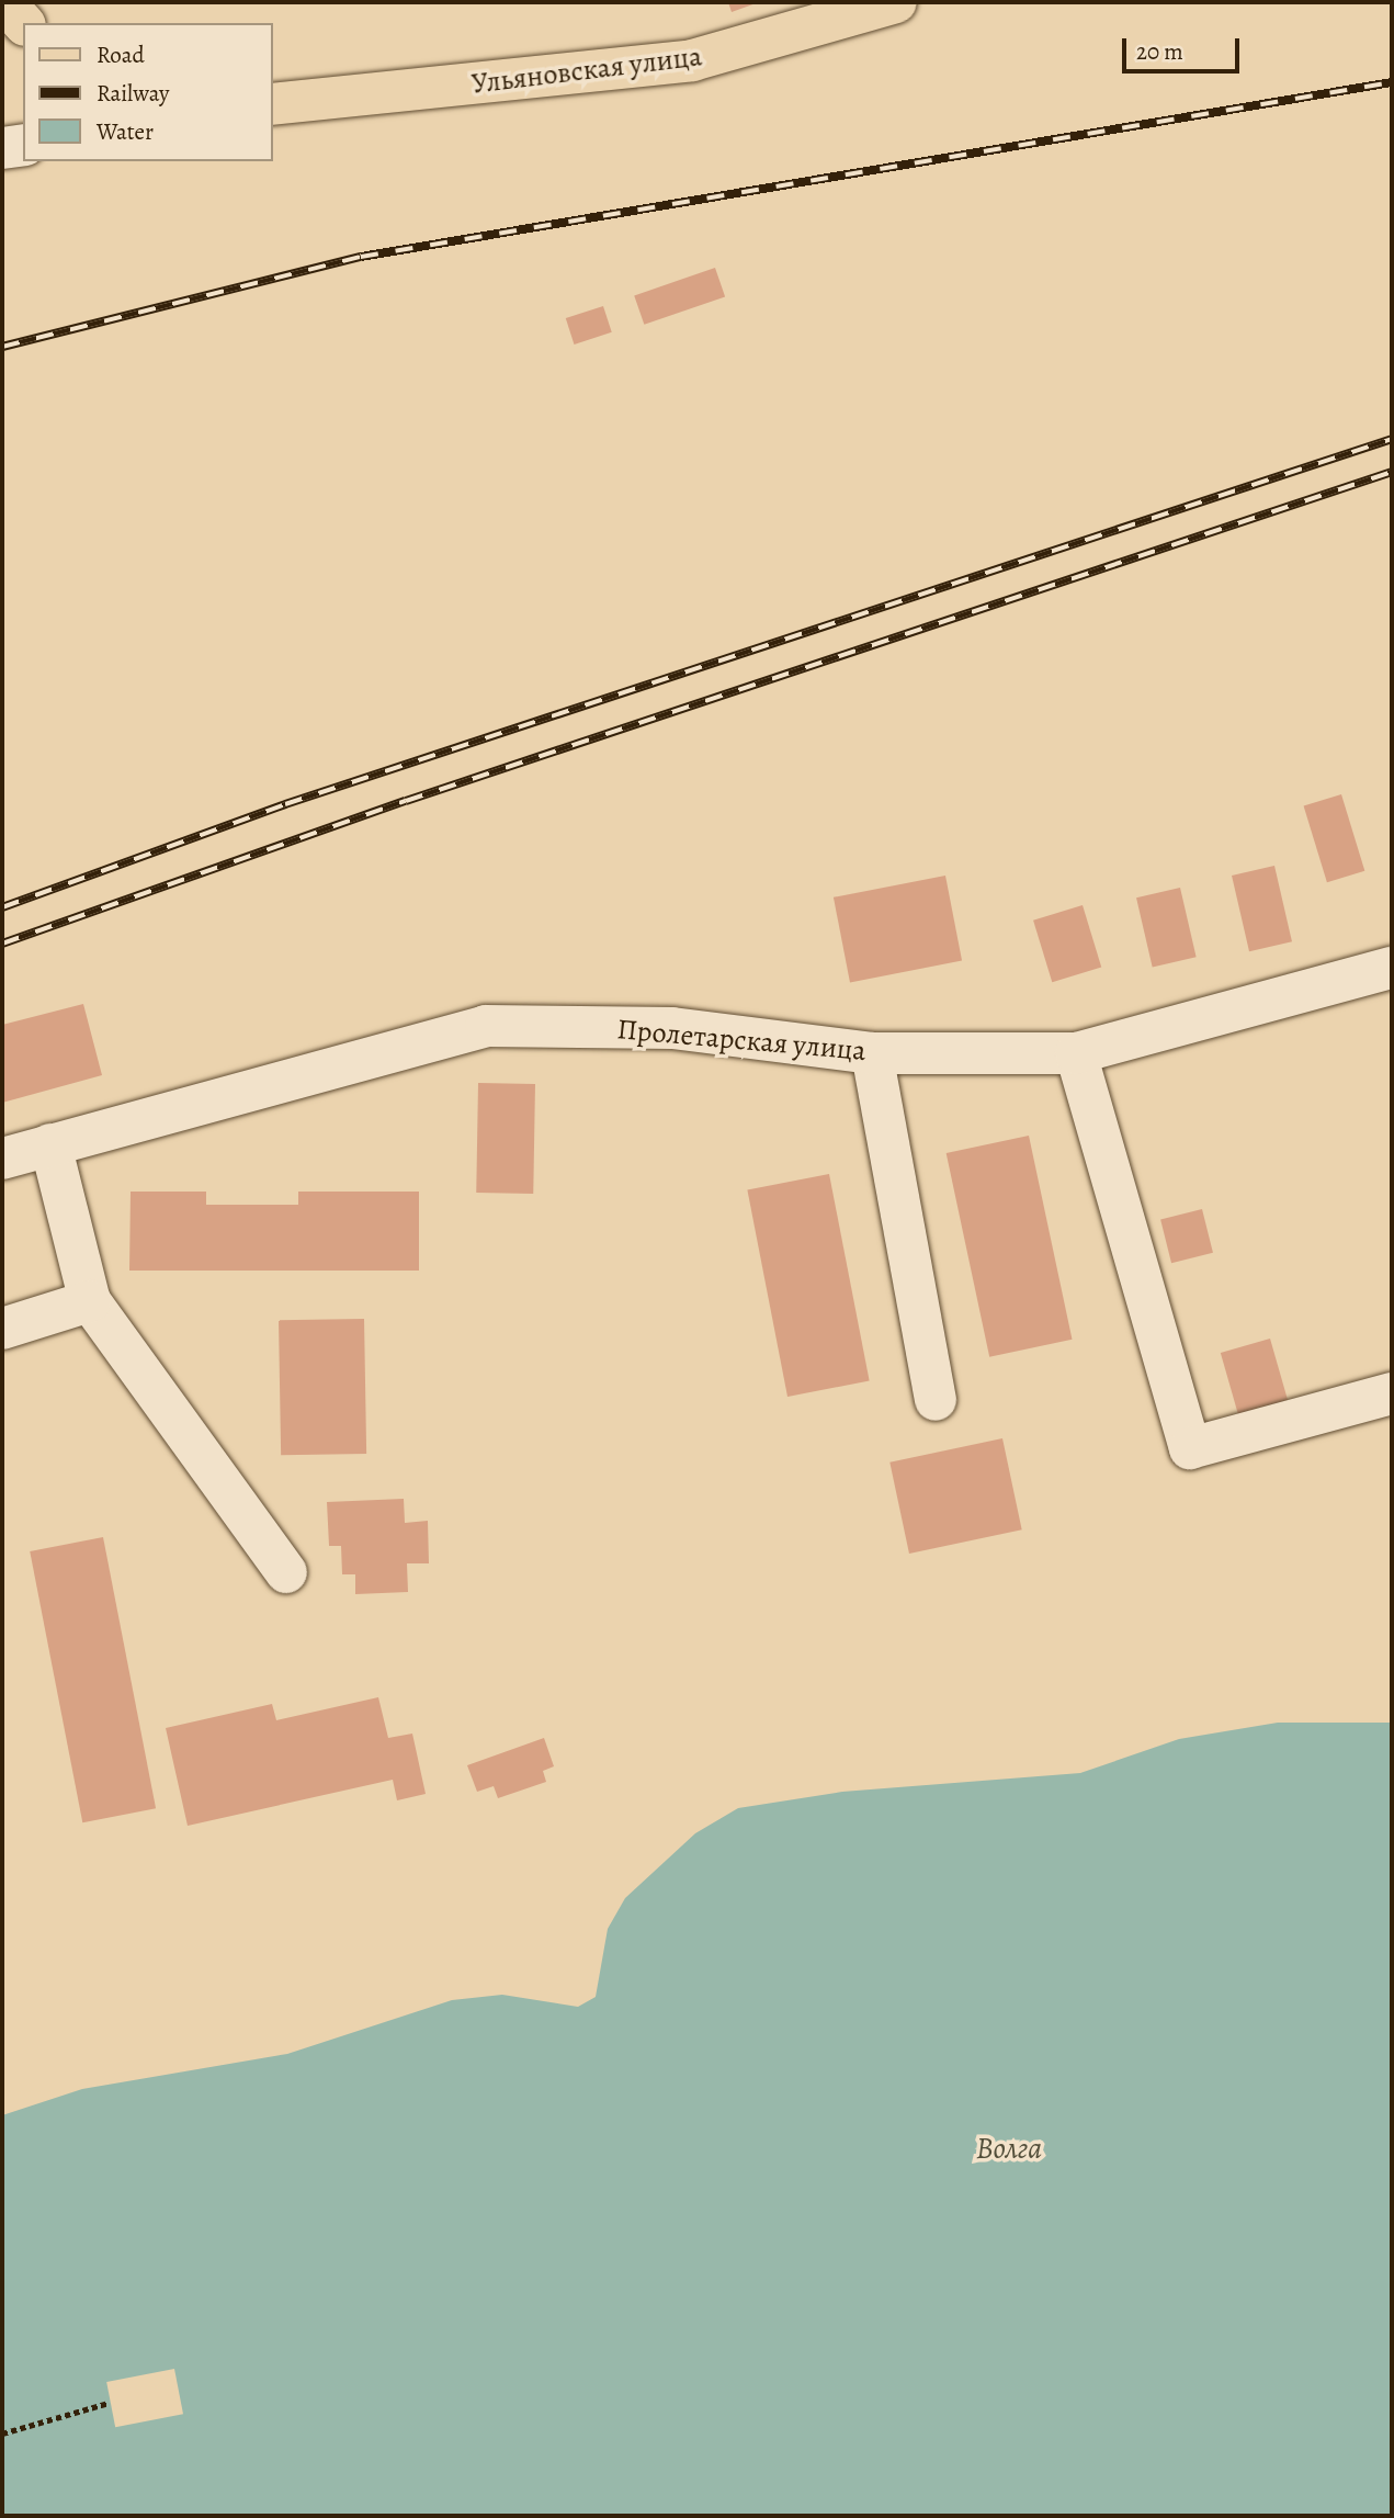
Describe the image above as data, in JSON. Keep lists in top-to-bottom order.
{
  "streets": {
    "main road": ["Ульяновская улица"],
    "street": ["Пролетарская улица"]
  },
  "water": ["Волга"],
  "legend": ["Road", "Railway", "Water"],
  "scale_bar": "20 m"
}
